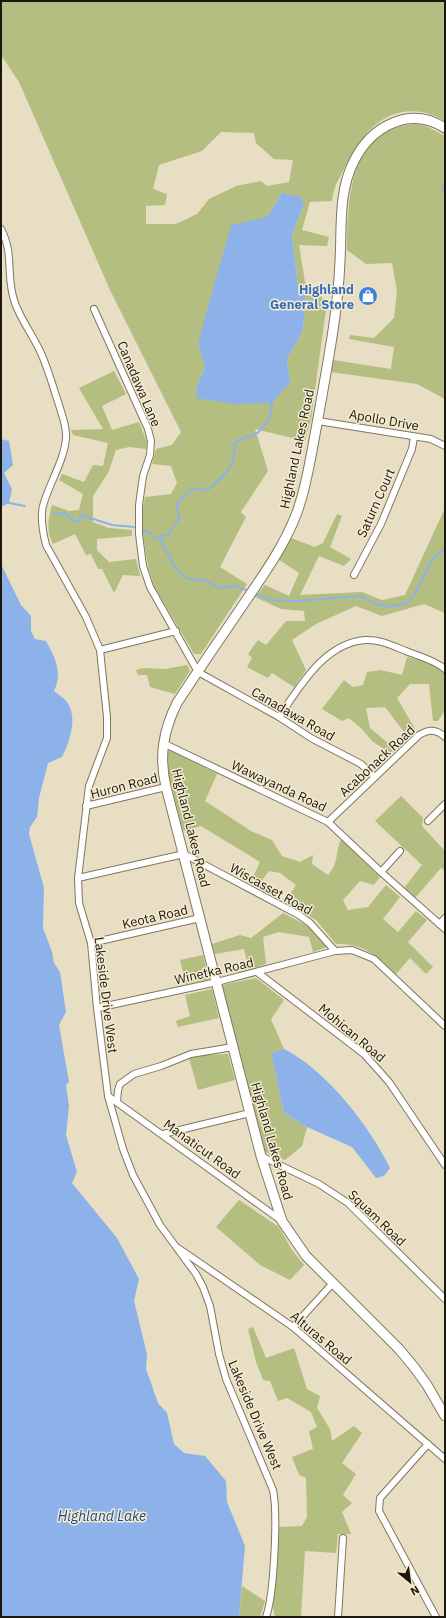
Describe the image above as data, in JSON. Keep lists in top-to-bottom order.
{
  "streets": {
    "street": [
      "Canadawa Lane",
      "Apollo Drive",
      "Highland Lakes Road",
      "Saturn Court",
      "Canadawa Road",
      "Acabonack Road",
      "Huron Road",
      "Wawayanda Road",
      "Wiscasset Road",
      "Keota Road",
      "Winetka Road",
      "Lakeside Drive West",
      "Mohican Road",
      "Manaticut Road",
      "Squam Road",
      "Alturas Road"
    ]
  },
  "crossings": [
    ["Canadawa Lane", "Highland Lakes Road"],
    ["Canadawa Lane", "Canadawa Road"],
    ["Apollo Drive", "Highland Lakes Road"],
    ["Apollo Drive", "Saturn Court"],
    ["Highland Lakes Road", "Canadawa Road"],
    ["Highland Lakes Road", "Huron Road"],
    ["Highland Lakes Road", "Wawayanda Road"],
    ["Highland Lakes Road", "Wiscasset Road"],
    ["Highland Lakes Road", "Keota Road"],
    ["Highland Lakes Road", "Winetka Road"],
    ["Highland Lakes Road", "Manaticut Road"],
    ["Highland Lakes Road", "Squam Road"],
    ["Canadawa Road", "Acabonack Road"],
    ["Acabonack Road", "Wawayanda Road"],
    ["Huron Road", "Lakeside Drive West"],
    ["Wiscasset Road", "Winetka Road"],
    ["Keota Road", "Lakeside Drive West"],
    ["Winetka Road", "Lakeside Drive West"],
    ["Winetka Road", "Mohican Road"],
    ["Lakeside Drive West", "Manaticut Road"],
    ["Lakeside Drive West", "Alturas Road"]
  ],
  "water": ["Highland Lake"],
  "places": {
    "shop": ["Highland General Store"]
  },
  "north": "bottom right"
}
